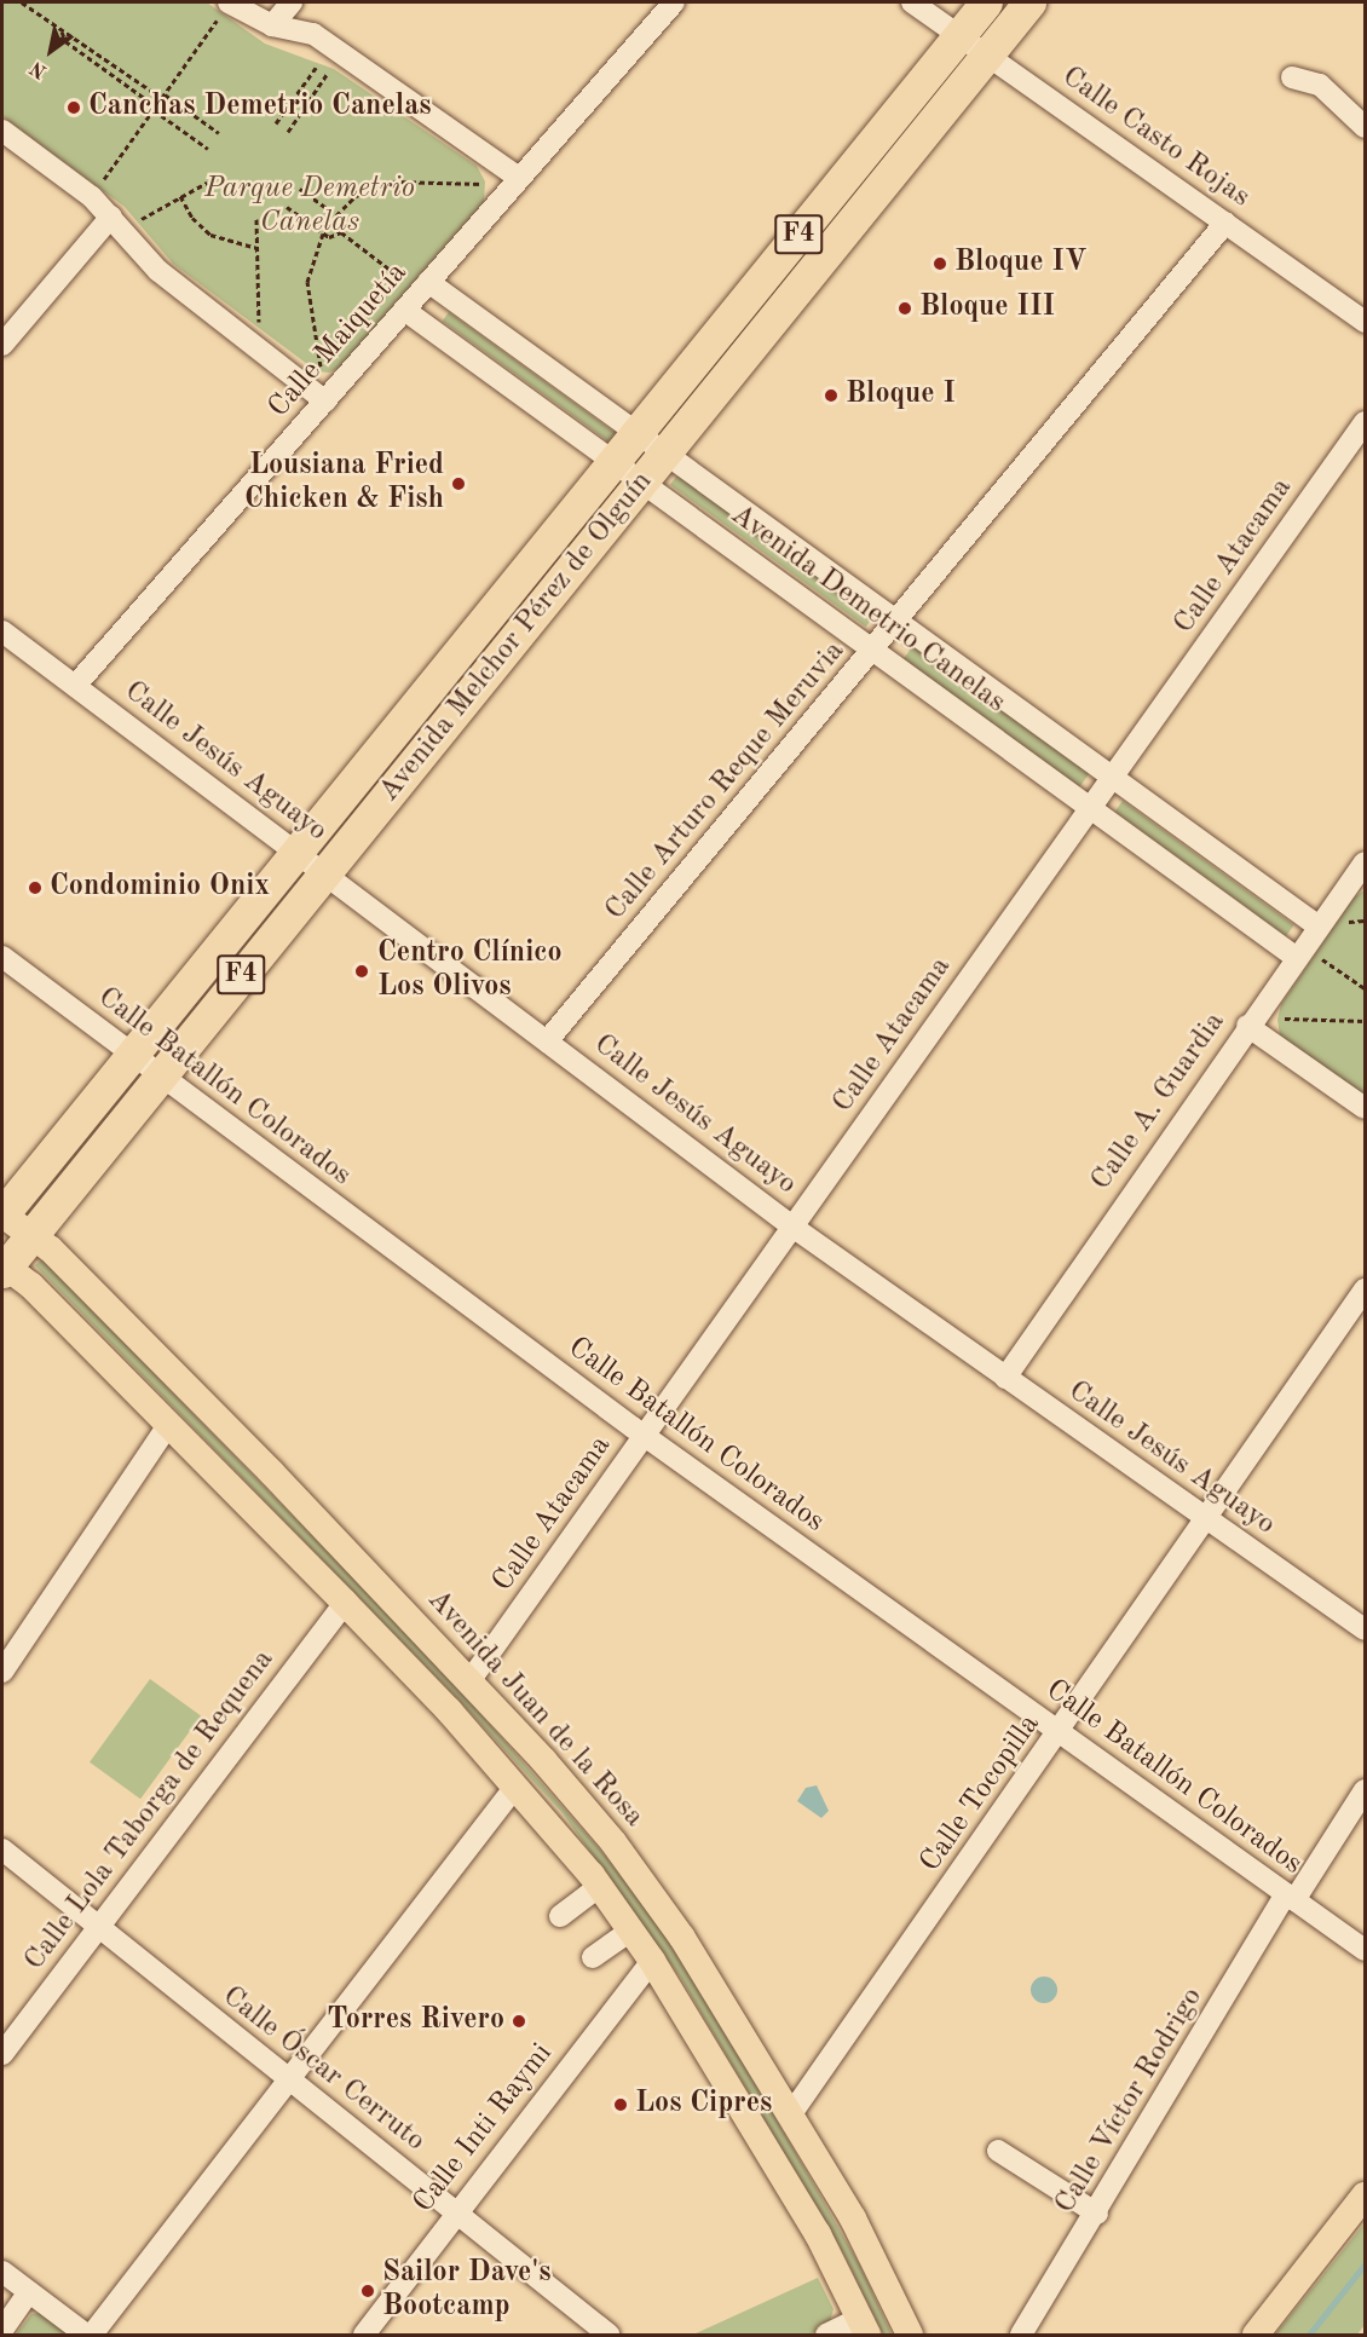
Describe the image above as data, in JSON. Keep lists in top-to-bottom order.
{
  "streets": {
    "highway": ["F4", "Avenida Melchor Pérez de Olguín"],
    "main road": ["Avenida Juan de la Rosa"],
    "street": [
      "Calle Casto Rojas",
      "Calle Maiquetía",
      "Calle Atacama",
      "Avenida Demetrio Canelas",
      "Calle Jesús Aguayo",
      "Calle Arturo Reque Meruvia",
      "Calle Batallón Colorados",
      "Calle A. Guardia",
      "Calle Tocopilla",
      "Calle Lola Taborga de Requena",
      "Calle Óscar Cerruto",
      "Calle Víctor Rodrigo",
      "Calle Inti Raymi"
    ]
  },
  "crossings": [
    ["Calle Casto Rojas", "Avenida Melchor Pérez de Olguín"],
    ["Calle Casto Rojas", "Calle Arturo Reque Meruvia"],
    ["Calle Maiquetía", "Avenida Demetrio Canelas"],
    ["Calle Maiquetía", "Calle Jesús Aguayo"],
    ["Calle Atacama", "Avenida Demetrio Canelas"],
    ["Calle Atacama", "Calle Jesús Aguayo"],
    ["Calle Atacama", "Calle Batallón Colorados"],
    ["Calle Atacama", "Avenida Juan de la Rosa"],
    ["Avenida Demetrio Canelas", "Avenida Melchor Pérez de Olguín"],
    ["Avenida Demetrio Canelas", "Calle Arturo Reque Meruvia"],
    ["Avenida Demetrio Canelas", "Calle A. Guardia"],
    ["Avenida Melchor Pérez de Olguín", "Calle Jesús Aguayo"],
    ["Avenida Melchor Pérez de Olguín", "Calle Batallón Colorados"],
    ["Avenida Melchor Pérez de Olguín", "Avenida Juan de la Rosa"],
    ["Calle Jesús Aguayo", "Calle Arturo Reque Meruvia"],
    ["Calle Jesús Aguayo", "Calle A. Guardia"],
    ["Calle Jesús Aguayo", "Calle Tocopilla"],
    ["Calle Batallón Colorados", "Calle Tocopilla"],
    ["Calle Batallón Colorados", "Calle Víctor Rodrigo"],
    ["Avenida Juan de la Rosa", "Calle Tocopilla"],
    ["Calle Lola Taborga de Requena", "Calle Óscar Cerruto"],
    ["Calle Óscar Cerruto", "Calle Inti Raymi"]
  ],
  "parks": ["Parque Demetrio Canelas"],
  "places": [
    "Canchas Demetrio Canelas",
    "Bloque IV",
    "Bloque III",
    "Bloque I",
    "Lousiana Fried Chicken & Fish",
    "Condominio Onix",
    "Centro Clínico Los Olivos",
    "Torres Rivero",
    "Los Cipres",
    "Sailor Dave's Bootcamp"
  ],
  "north": "bottom left"
}
